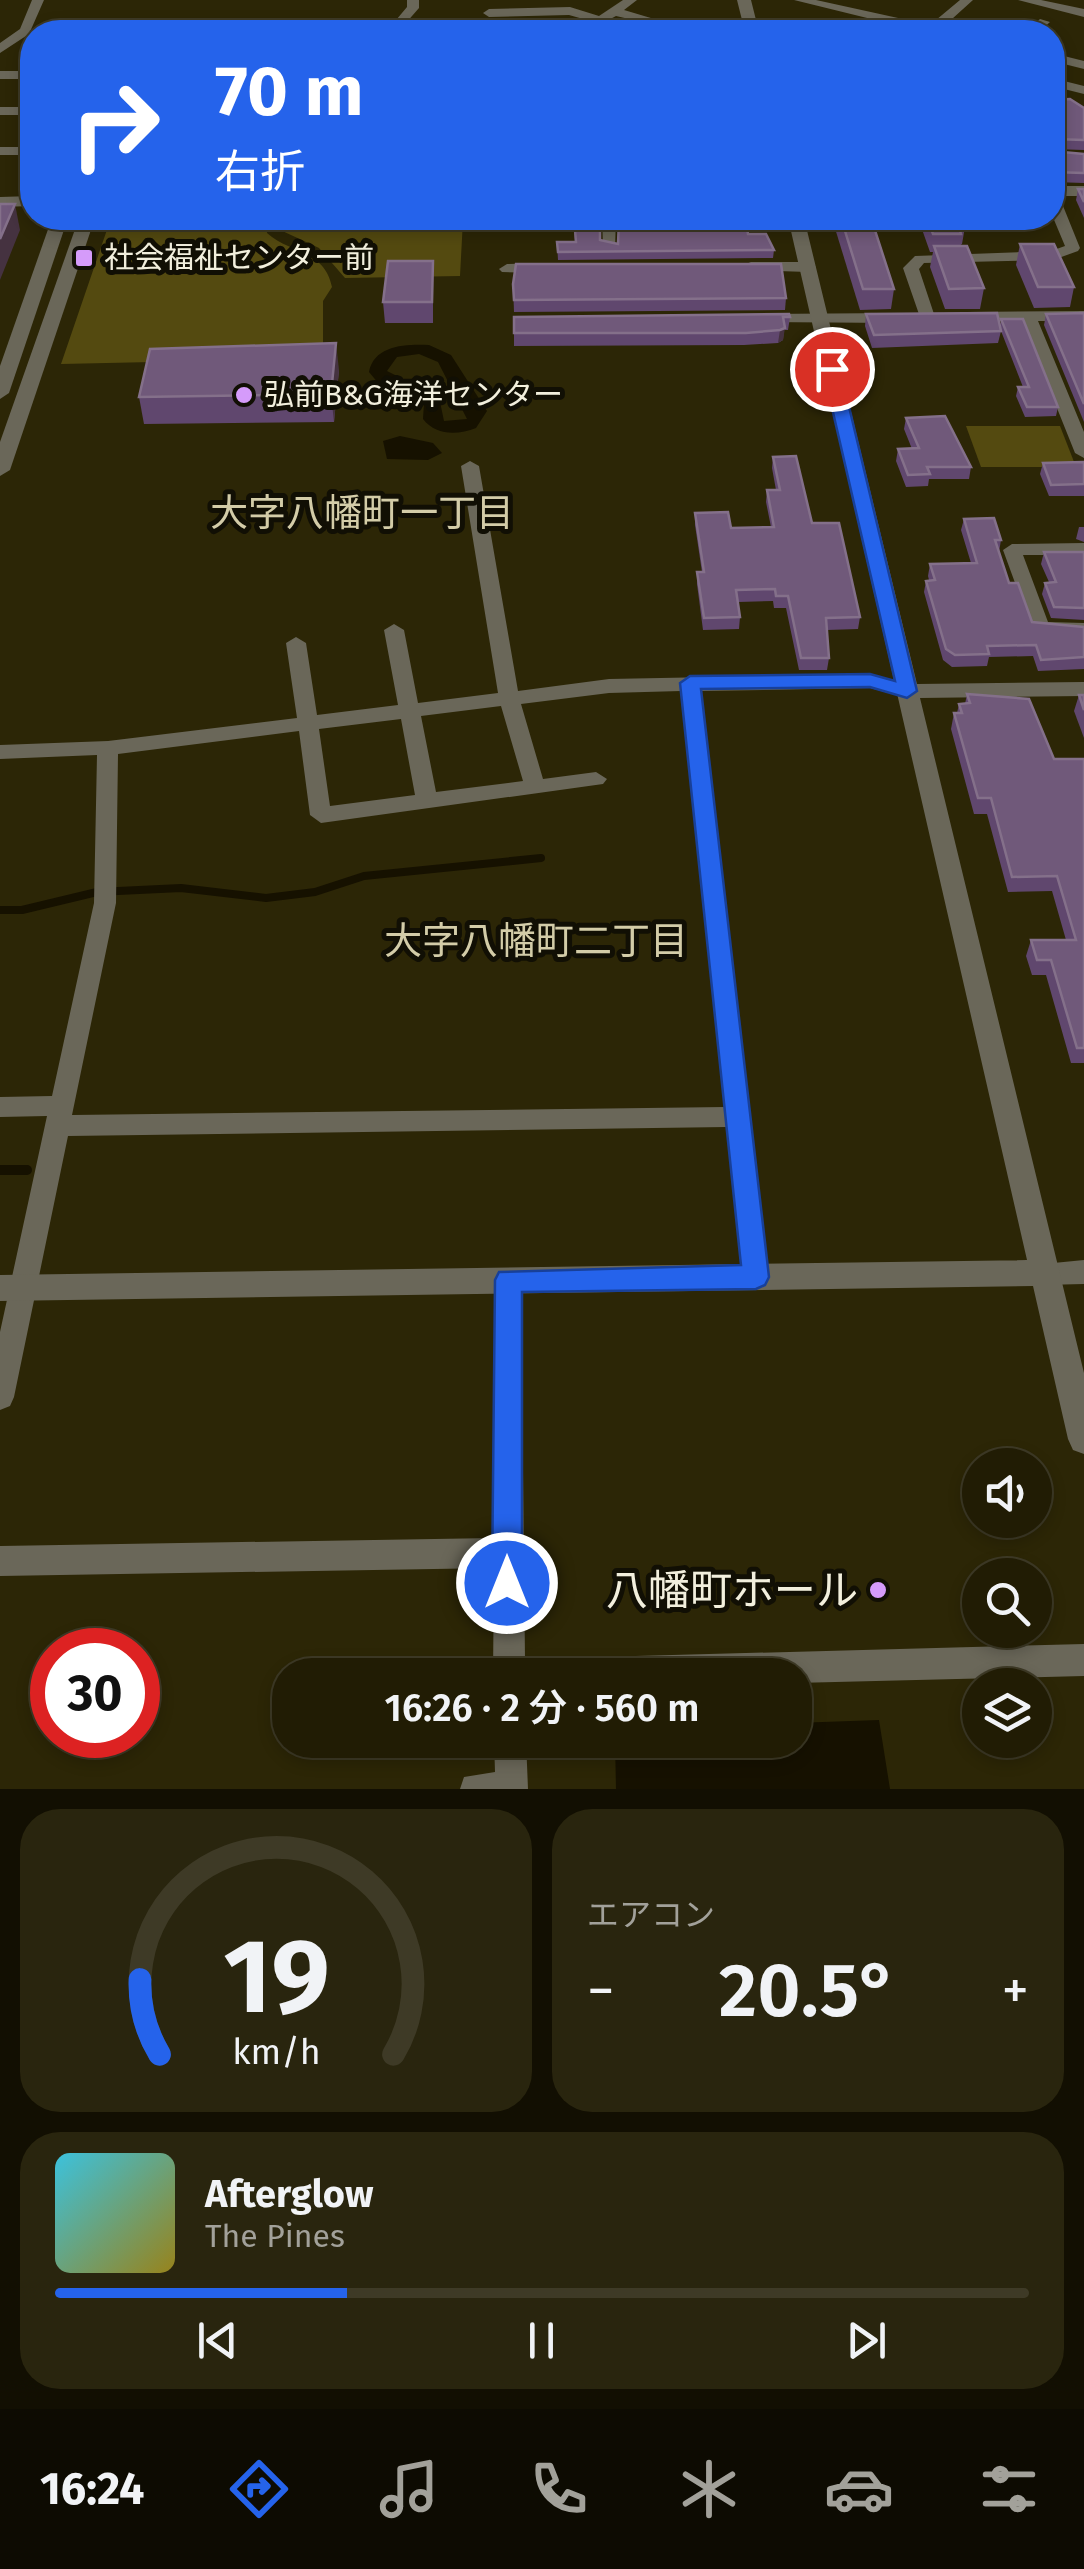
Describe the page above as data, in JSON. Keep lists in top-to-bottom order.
{
  "districts": ["大字八幡町一丁目", "大字八幡町二丁目"],
  "places": {
    "transit": ["社会福祉センター前"],
    "other": ["弘前B&G海洋センター", "八幡町ホール"]
  },
  "page": {
    "turn": ["70 m", "右折"],
    "limit": "30",
    "trip": "16:26 · 2 分 · 560 m",
    "tile": "エアコン",
    "heat": ["−", "20.5°", "+"],
    "song": ["Afterglow", "The Pines"],
    "tabs": "16:24",
    "gauge": ["19", "km/h"]
  }
}
